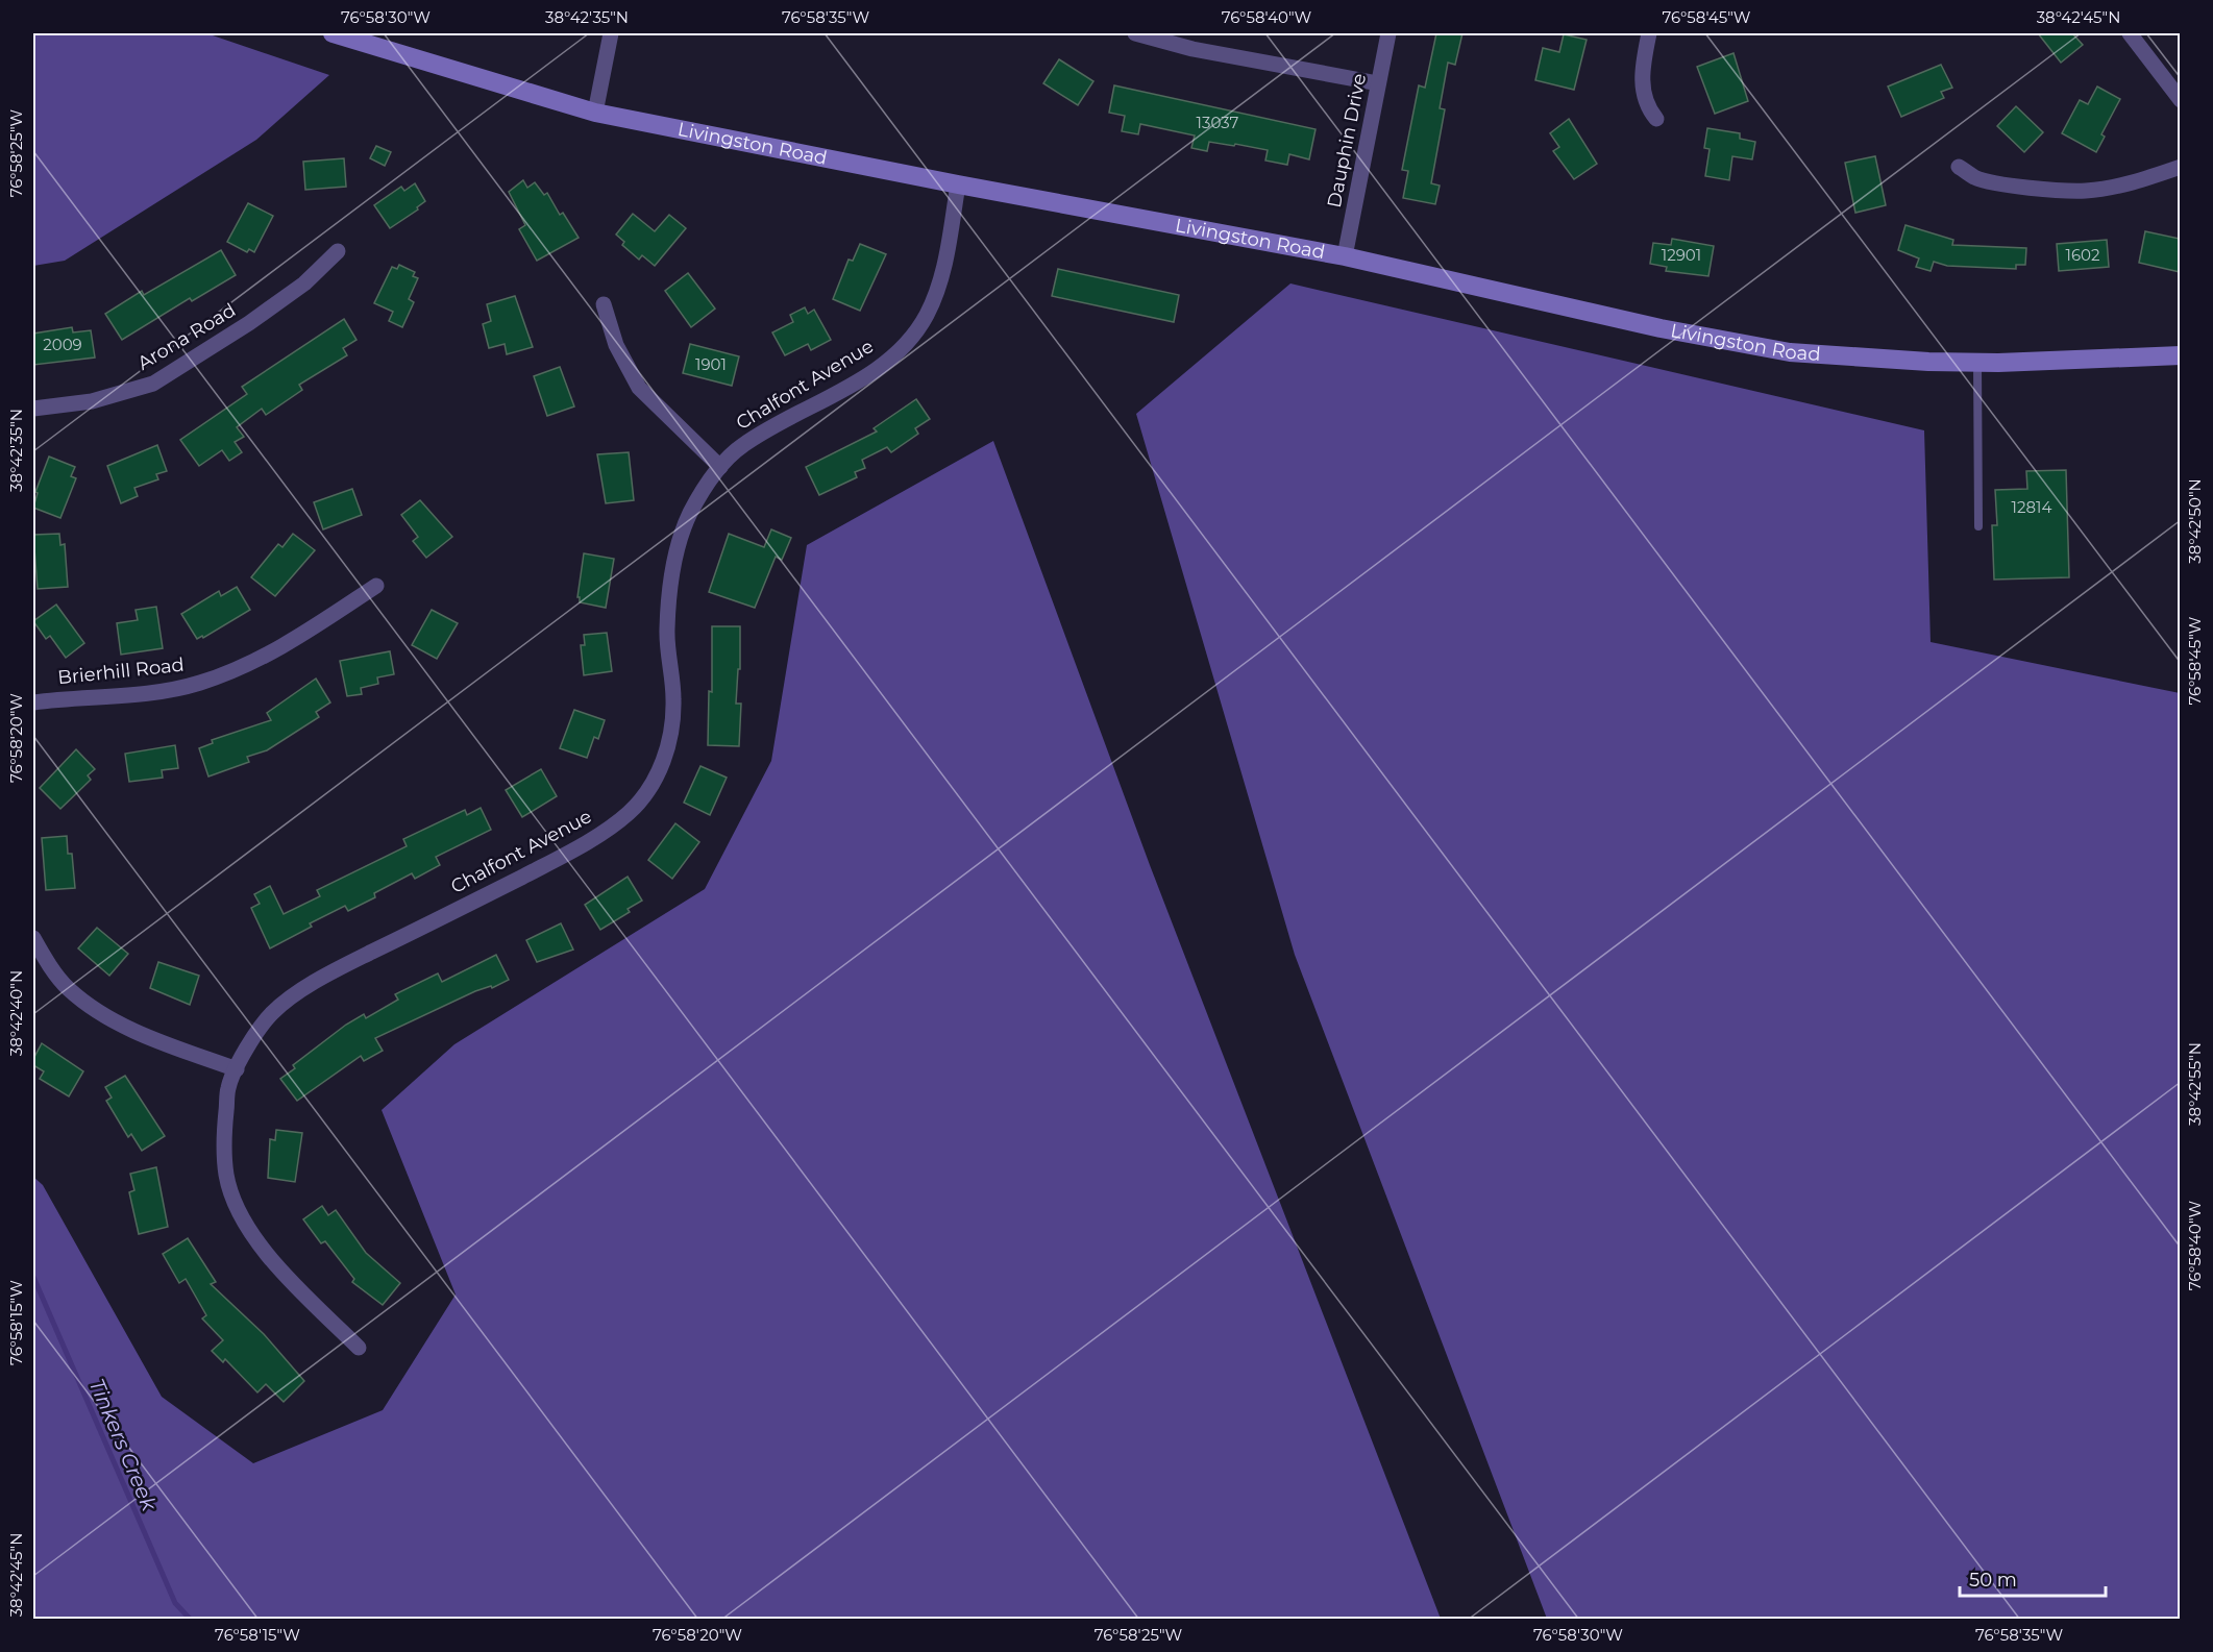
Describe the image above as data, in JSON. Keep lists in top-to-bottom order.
{
  "streets": {
    "main road": ["Livingston Road"],
    "street": [
      "Dauphin Drive",
      "Arona Road",
      "Chalfont Avenue",
      "Brierhill Road"
    ]
  },
  "crossings": [
    ["Dauphin Drive", "Livingston Road"],
    ["Livingston Road", "Chalfont Avenue"]
  ],
  "water": ["Tinkers Creek"],
  "house_numbers": [
    "13037",
    "12901",
    "1602",
    "2009",
    "1901",
    "12814"
  ],
  "scale_bar": "50 m",
  "coordinates": [
    "76°58'30\"W",
    "38°42'35\"N",
    "76°58'35\"W",
    "76°58'40\"W",
    "76°58'45\"W",
    "38°42'45\"N",
    "76°58'25\"W",
    "38°42'50\"N",
    "76°58'20\"W",
    "38°42'40\"N",
    "38°42'55\"N",
    "76°58'15\"W"
  ]
}
